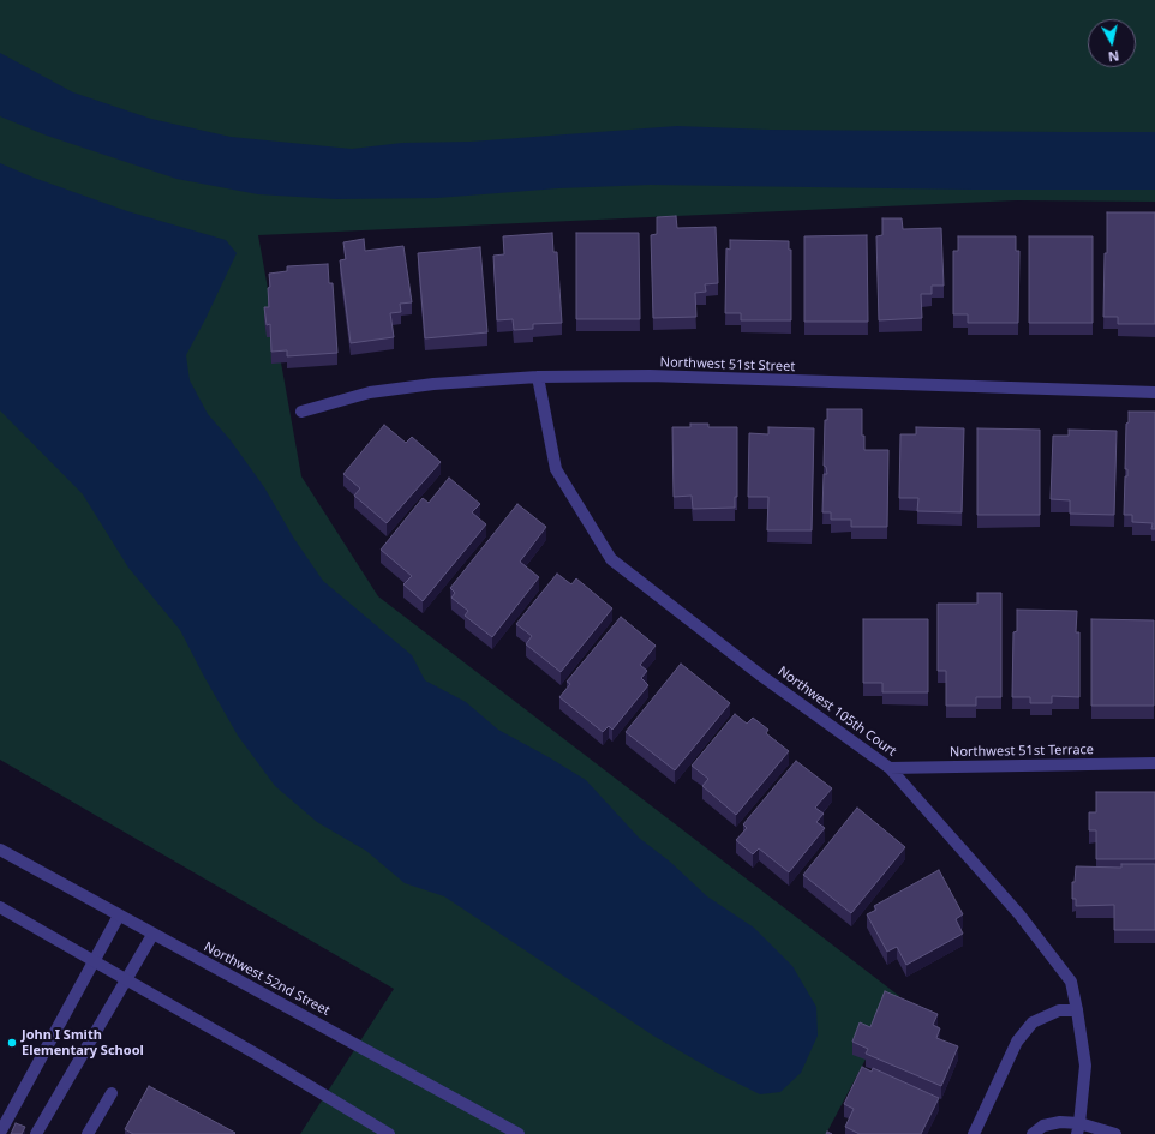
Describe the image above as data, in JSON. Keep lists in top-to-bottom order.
{
  "streets": {
    "street": [
      "Northwest 51st Street",
      "Northwest 105th Court",
      "Northwest 51st Terrace",
      "Northwest 52nd Street"
    ]
  },
  "crossings": [
    ["Northwest 51st Street", "Northwest 105th Court"],
    ["Northwest 105th Court", "Northwest 51st Terrace"]
  ],
  "places": ["John I Smith Elementary School"],
  "north": "bottom"
}
